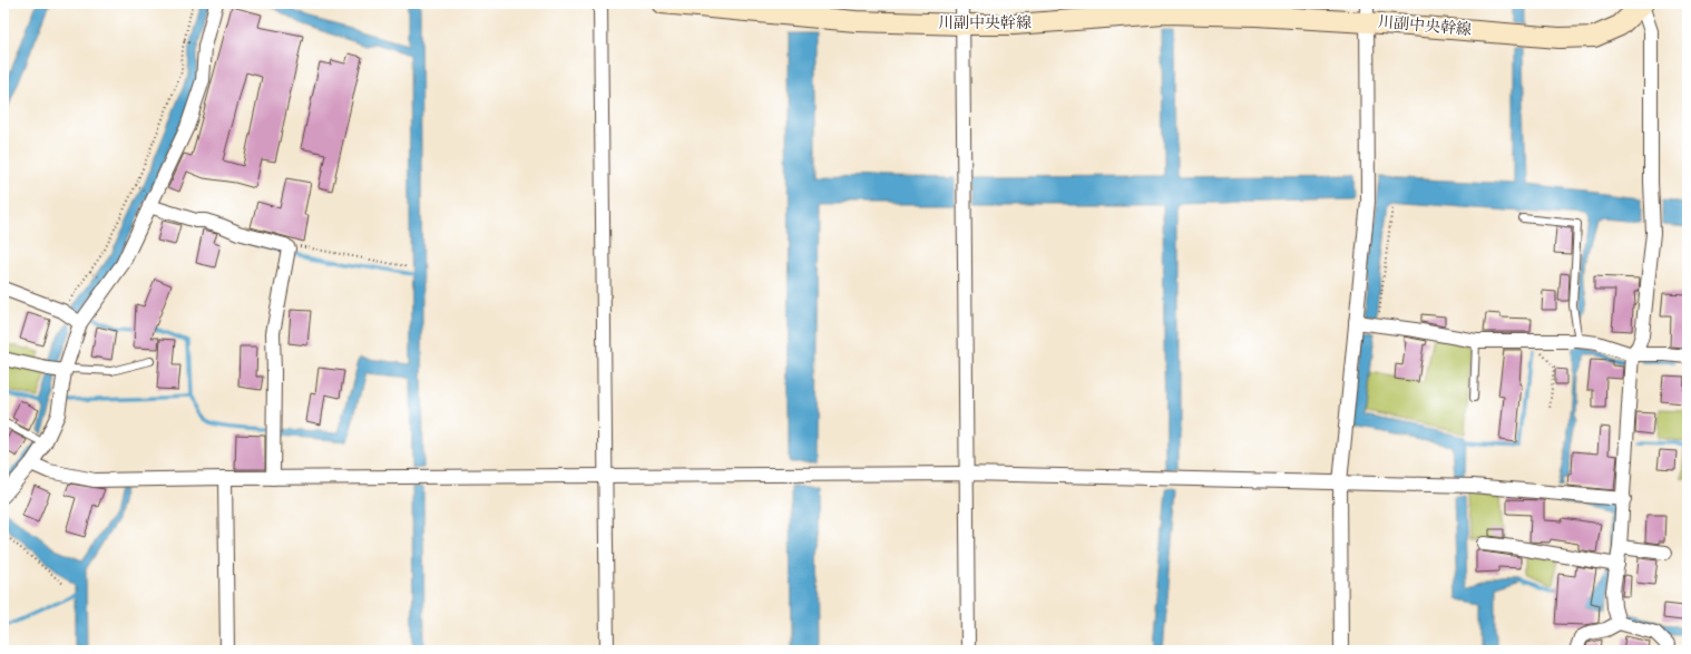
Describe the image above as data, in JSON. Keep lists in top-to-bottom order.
{
  "streets": {
    "street": ["川副中央幹線"]
  }
}
